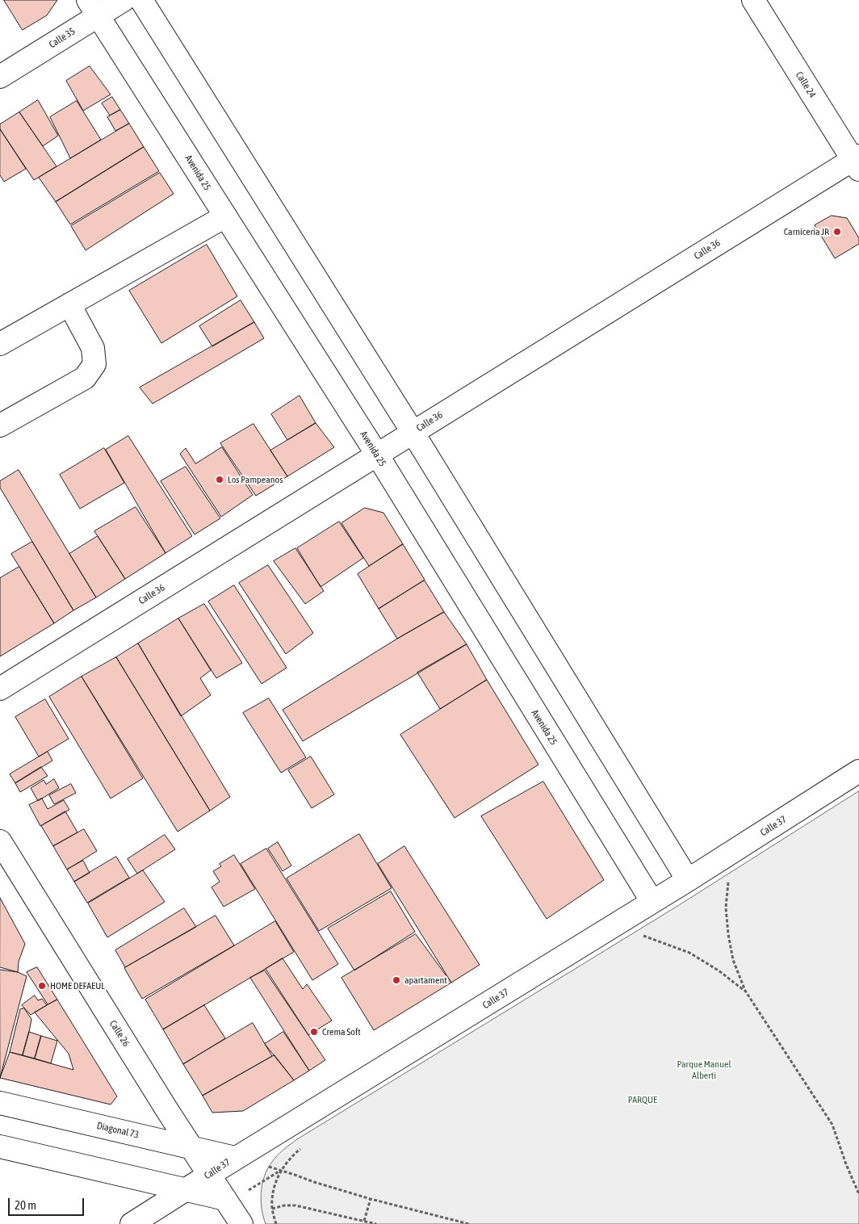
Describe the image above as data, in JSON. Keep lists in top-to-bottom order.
{
  "streets": {
    "main road": [
      "Calle 35",
      "Calle 24",
      "Avenida 25",
      "Calle 36",
      "Calle 37",
      "Calle 26",
      "Diagonal 73"
    ]
  },
  "crossings": [
    ["Calle 35", "Avenida 25"],
    ["Calle 24", "Calle 36"],
    ["Avenida 25", "Calle 36"],
    ["Avenida 25", "Calle 37"],
    ["Calle 37", "Calle 26"],
    ["Calle 37", "Diagonal 73"],
    ["Calle 26", "Diagonal 73"]
  ],
  "parks": ["Parque Manuel Alberti", "PARQUE"],
  "places": [
    "Carnicería JR",
    "Los Pampeanos",
    "apartament",
    "HOME DEFAEUL",
    "Crema Soft"
  ],
  "scale_bar": "20 m"
}
